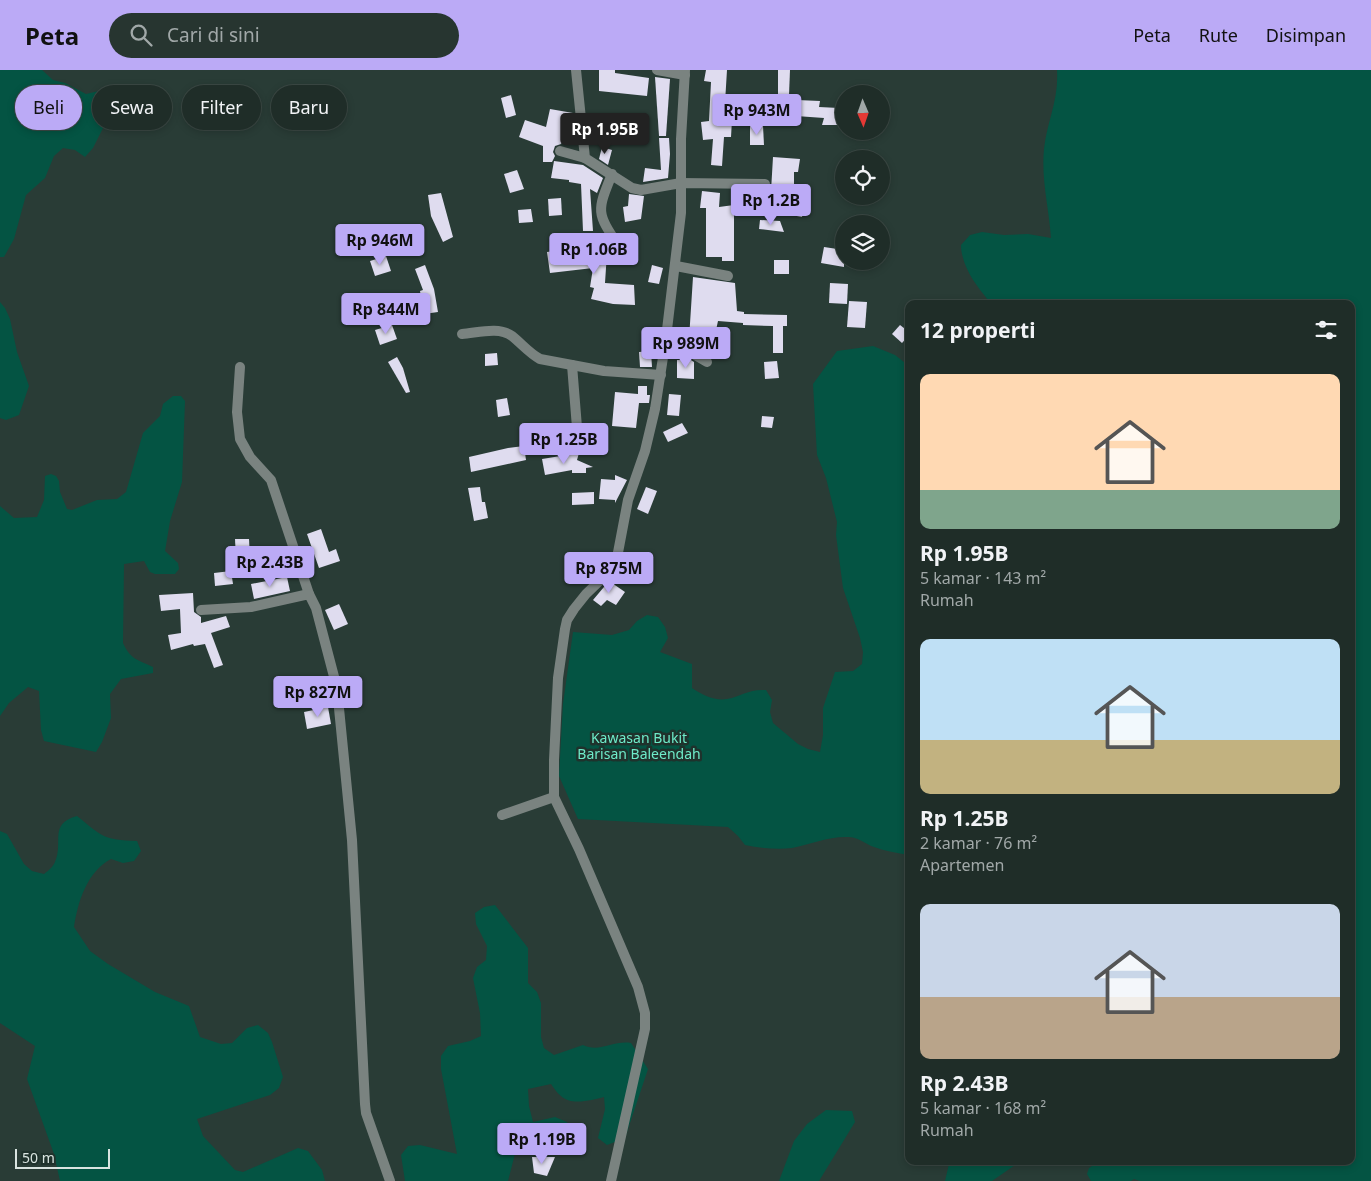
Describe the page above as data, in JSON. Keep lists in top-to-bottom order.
{
  "parks": ["Kawasan Bukit Barisan Baleendah"],
  "scale_bar": "50 m",
  "north": "bottom",
  "page": {
    "header": "Peta",
    "search": "Cari di sini",
    "nav": ["Peta", "Rute", "Disimpan"],
    "chip": [
      "Beli",
      "Sewa",
      "Filter",
      "Baru"
    ],
    "price": [
      "Rp 943M",
      "Rp 1.95B",
      "Rp 1.2B",
      "Rp 946M",
      "Rp 1.06B",
      "Rp 844M",
      "Rp 989M",
      "Rp 1.25B",
      "Rp 2.43B",
      "Rp 875M",
      "Rp 827M",
      "Rp 1.19B"
    ],
    "heading": "12 properti",
    "list": [
      {
        "name": "Rp 1.95B",
        "note": "5 kamar · 143 m² · Rumah"
      },
      {
        "name": "Rp 1.25B",
        "note": "2 kamar · 76 m² · Apartemen"
      },
      {
        "name": "Rp 2.43B",
        "note": "5 kamar · 168 m² · Rumah"
      }
    ],
    "scale": "50 m"
  }
}
